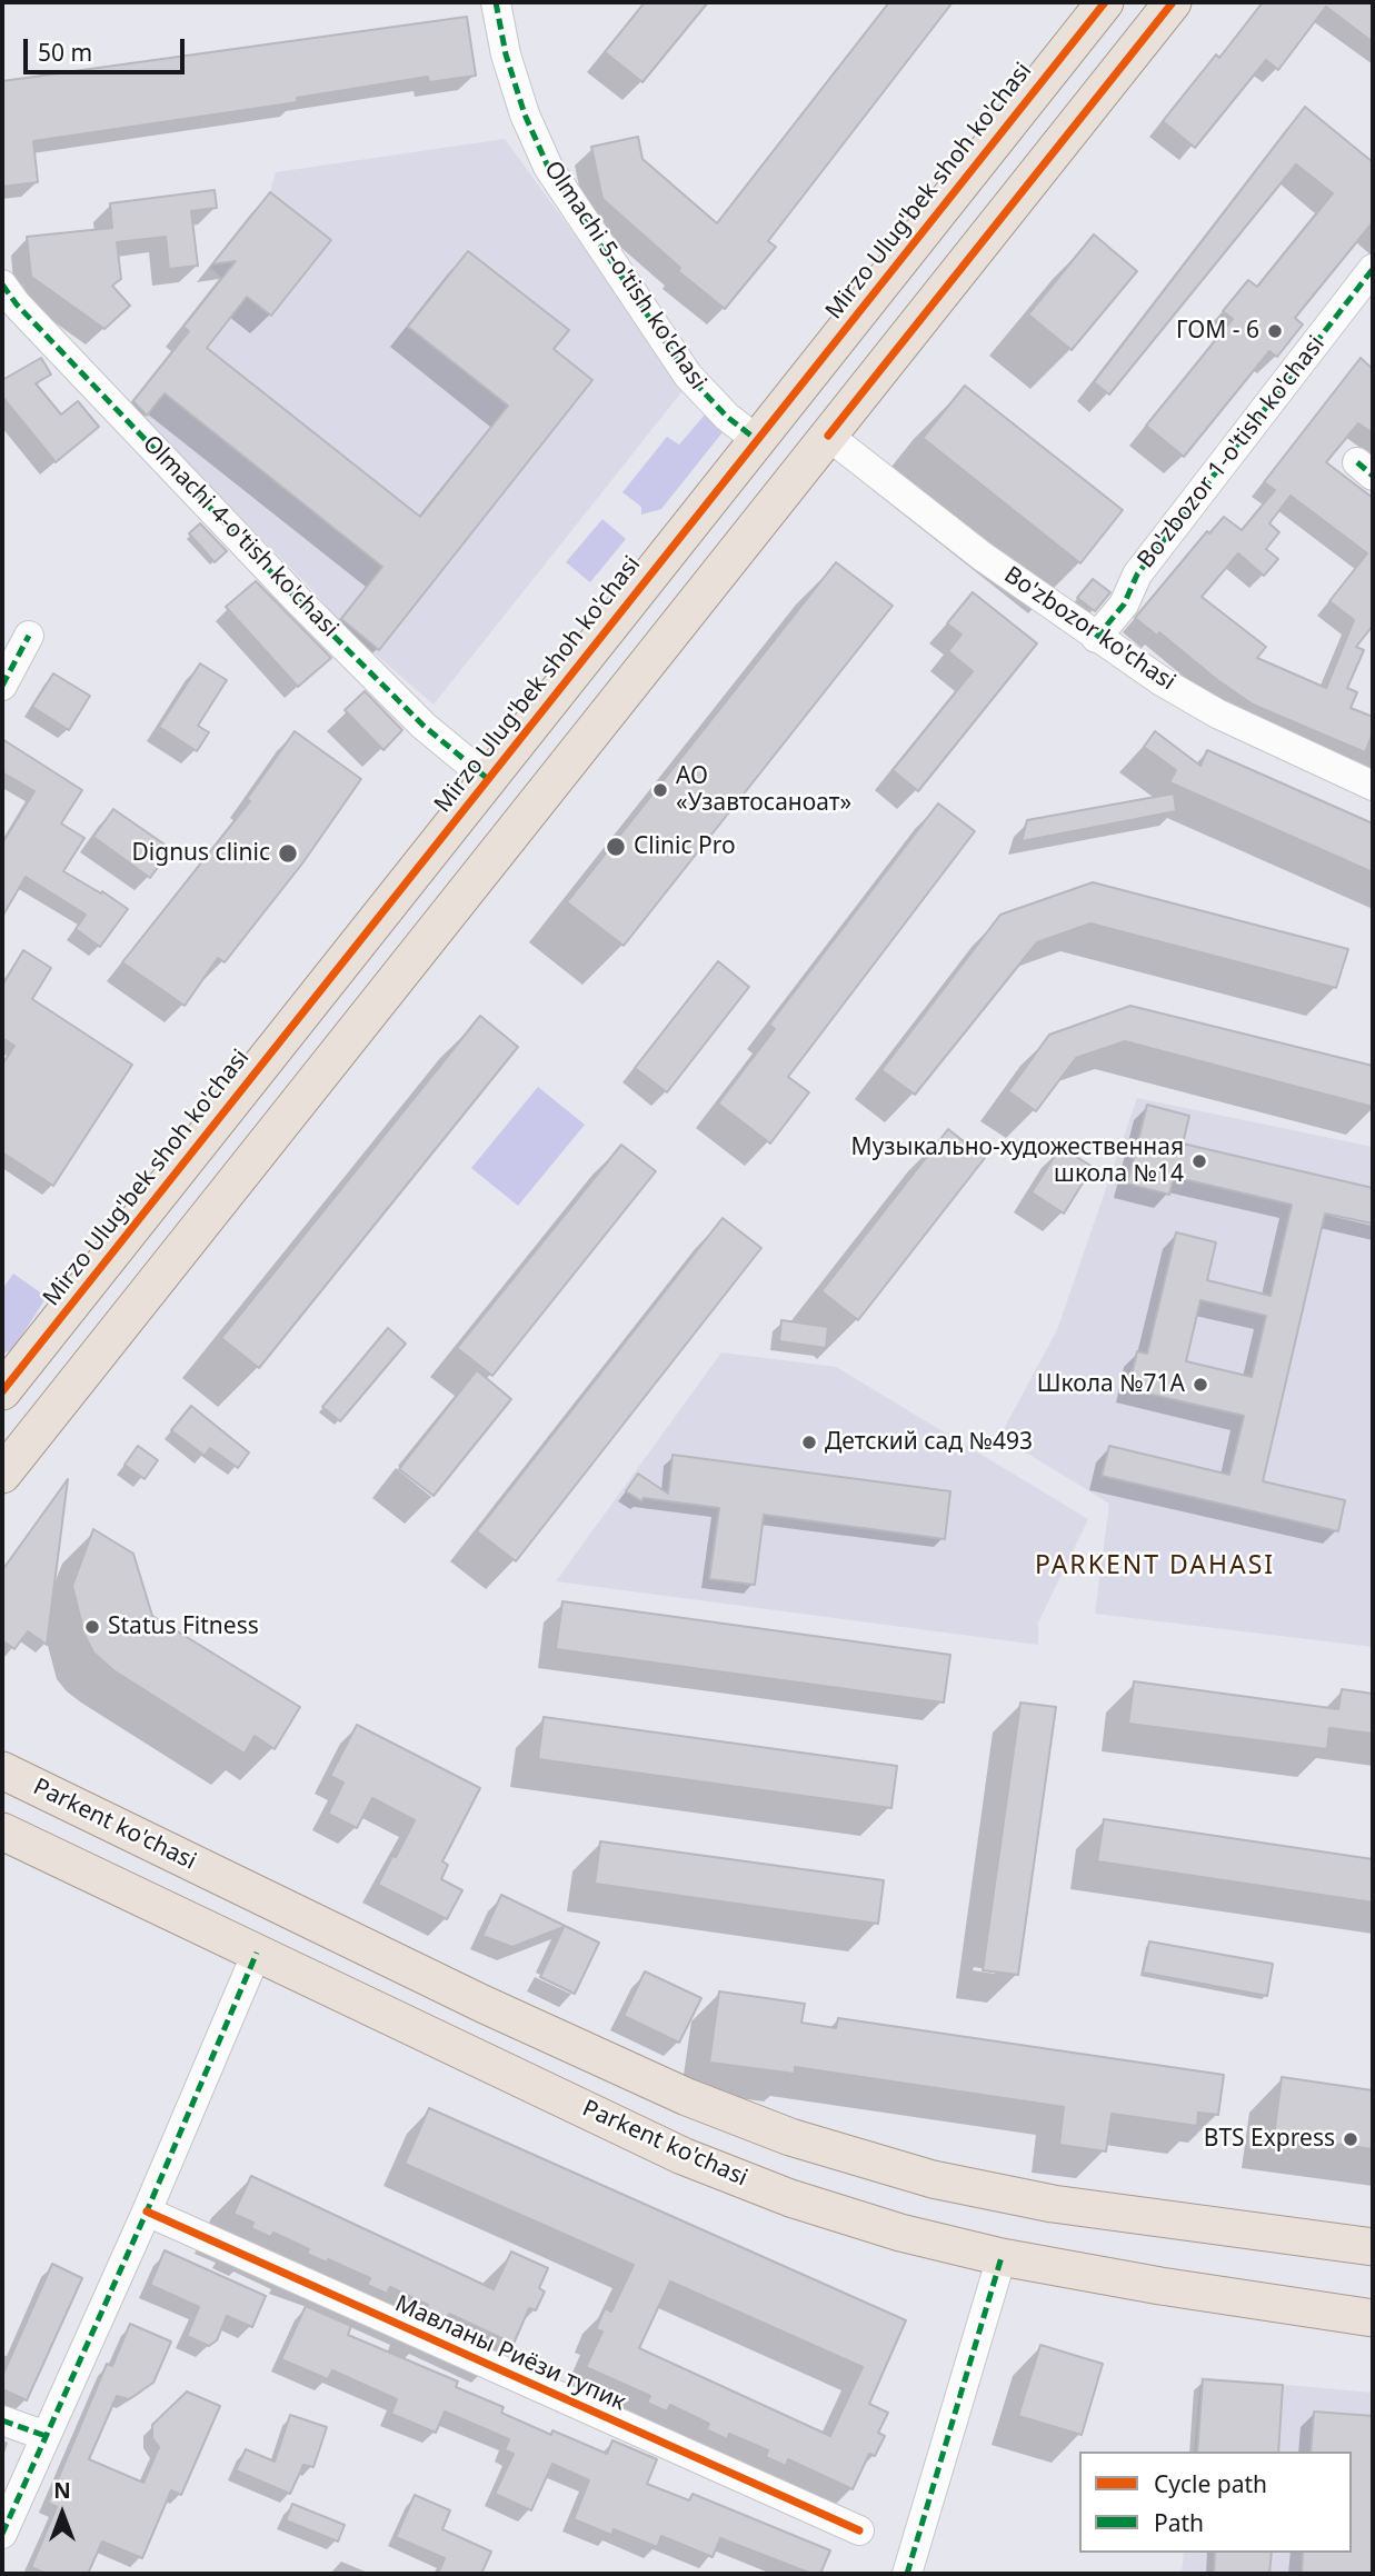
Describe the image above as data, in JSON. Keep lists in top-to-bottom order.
{
  "streets": {
    "main road": ["Mirzo Ulug'bek shoh ko'chasi", "Parkent ko'chasi"],
    "street": [
      "Olmachi 5-o'tish ko'chasi",
      "Bo'zbozor 1-o'tish ko'chasi",
      "Olmachi 4-o'tish ko'chasi",
      "Bo'zbozor ko'chasi",
      "Мавланы Риёзи тупик"
    ]
  },
  "crossings": [
    ["Mirzo Ulug'bek shoh ko'chasi", "Olmachi 5-o'tish ko'chasi"],
    ["Mirzo Ulug'bek shoh ko'chasi", "Olmachi 4-o'tish ko'chasi"],
    ["Bo'zbozor 1-o'tish ko'chasi", "Bo'zbozor ko'chasi"]
  ],
  "districts": ["PARKENT DAHASI"],
  "places": [
    "ГОМ - 6",
    "АО «Узавтосаноат»",
    "Clinic Pro",
    "Dignus clinic",
    "Музыкально-художественная школа №14",
    "Школа №71А",
    "Детский сад №493",
    "Status Fitness",
    "BTS Express"
  ],
  "legend": ["Cycle path", "Path"],
  "scale_bar": "50 m",
  "north": "top"
}
